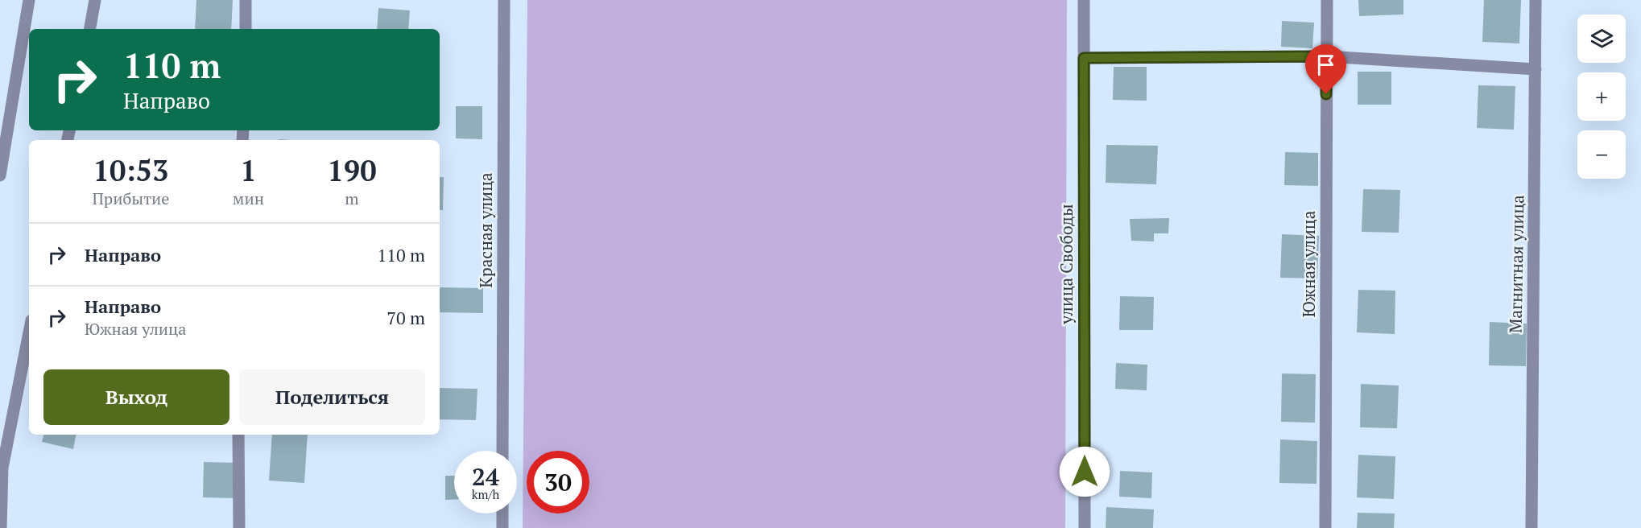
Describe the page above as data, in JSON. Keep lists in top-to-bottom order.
{
  "streets": {
    "street": [
      "Красная улица",
      "улица Свободы",
      "Южная улица",
      "Магнитная улица"
    ]
  },
  "page": {
    "map_buttons": ["+", "−"],
    "turn": ["110 m", "Направо"],
    "eta": [
      "10:53",
      "Прибытие",
      "1",
      "мин",
      "190",
      "m"
    ],
    "list": [
      {
        "name": "Направо",
        "value": "110 m"
      },
      {
        "name": "Направо",
        "note": "Южная улица",
        "value": "70 m"
      }
    ],
    "buttons": ["Выход", "Поделиться"],
    "speed": "24 km/h",
    "limit": "30"
  }
}
